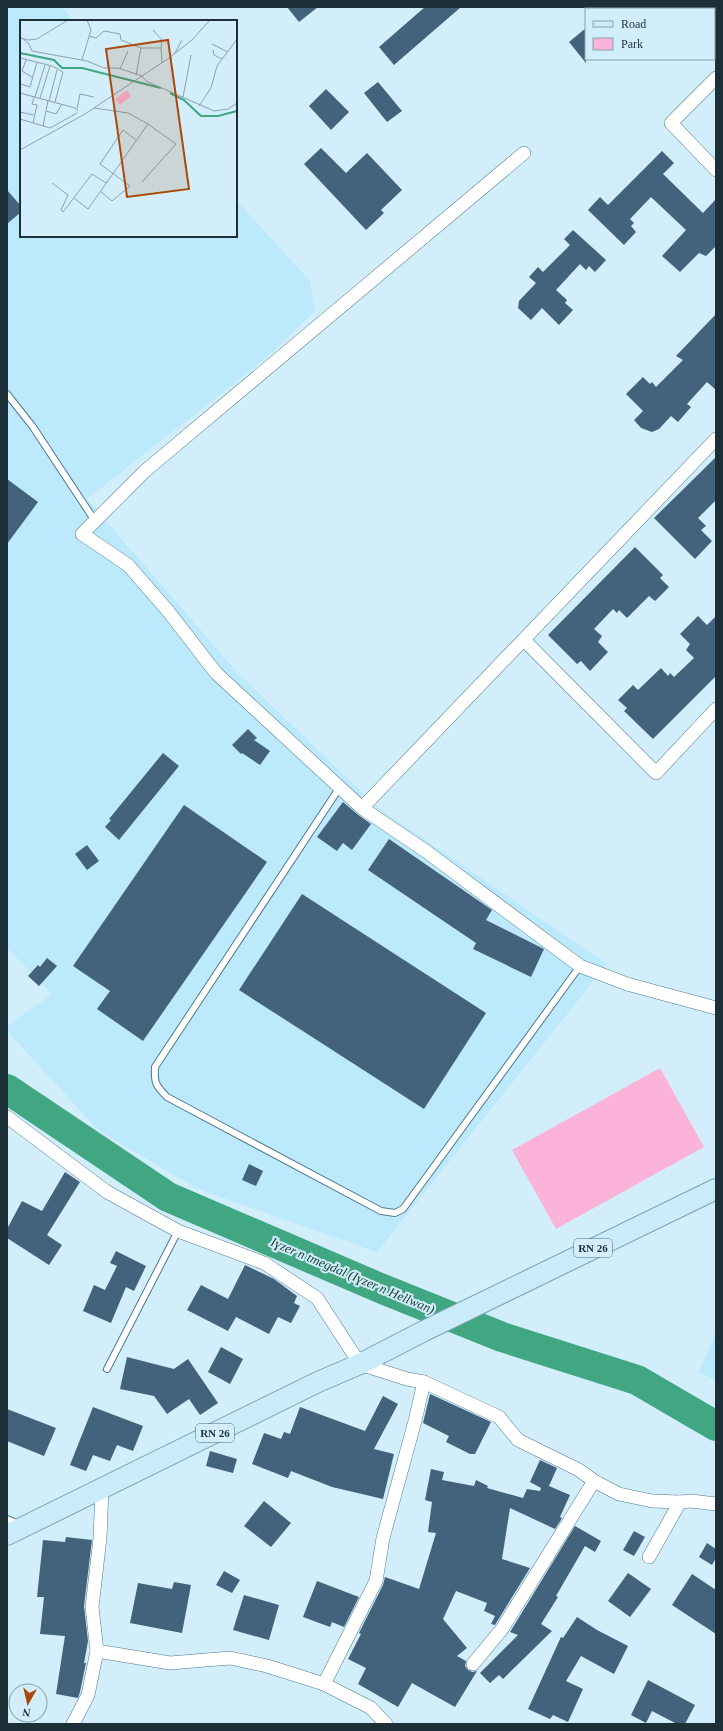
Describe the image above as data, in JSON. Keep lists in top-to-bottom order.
{
  "streets": {
    "main road": ["RN 26"]
  },
  "water": ["Iɣzer n tmegdal (Iɣzer n Hellwan)"],
  "legend": ["Road", "Park"],
  "north": "bottom"
}
